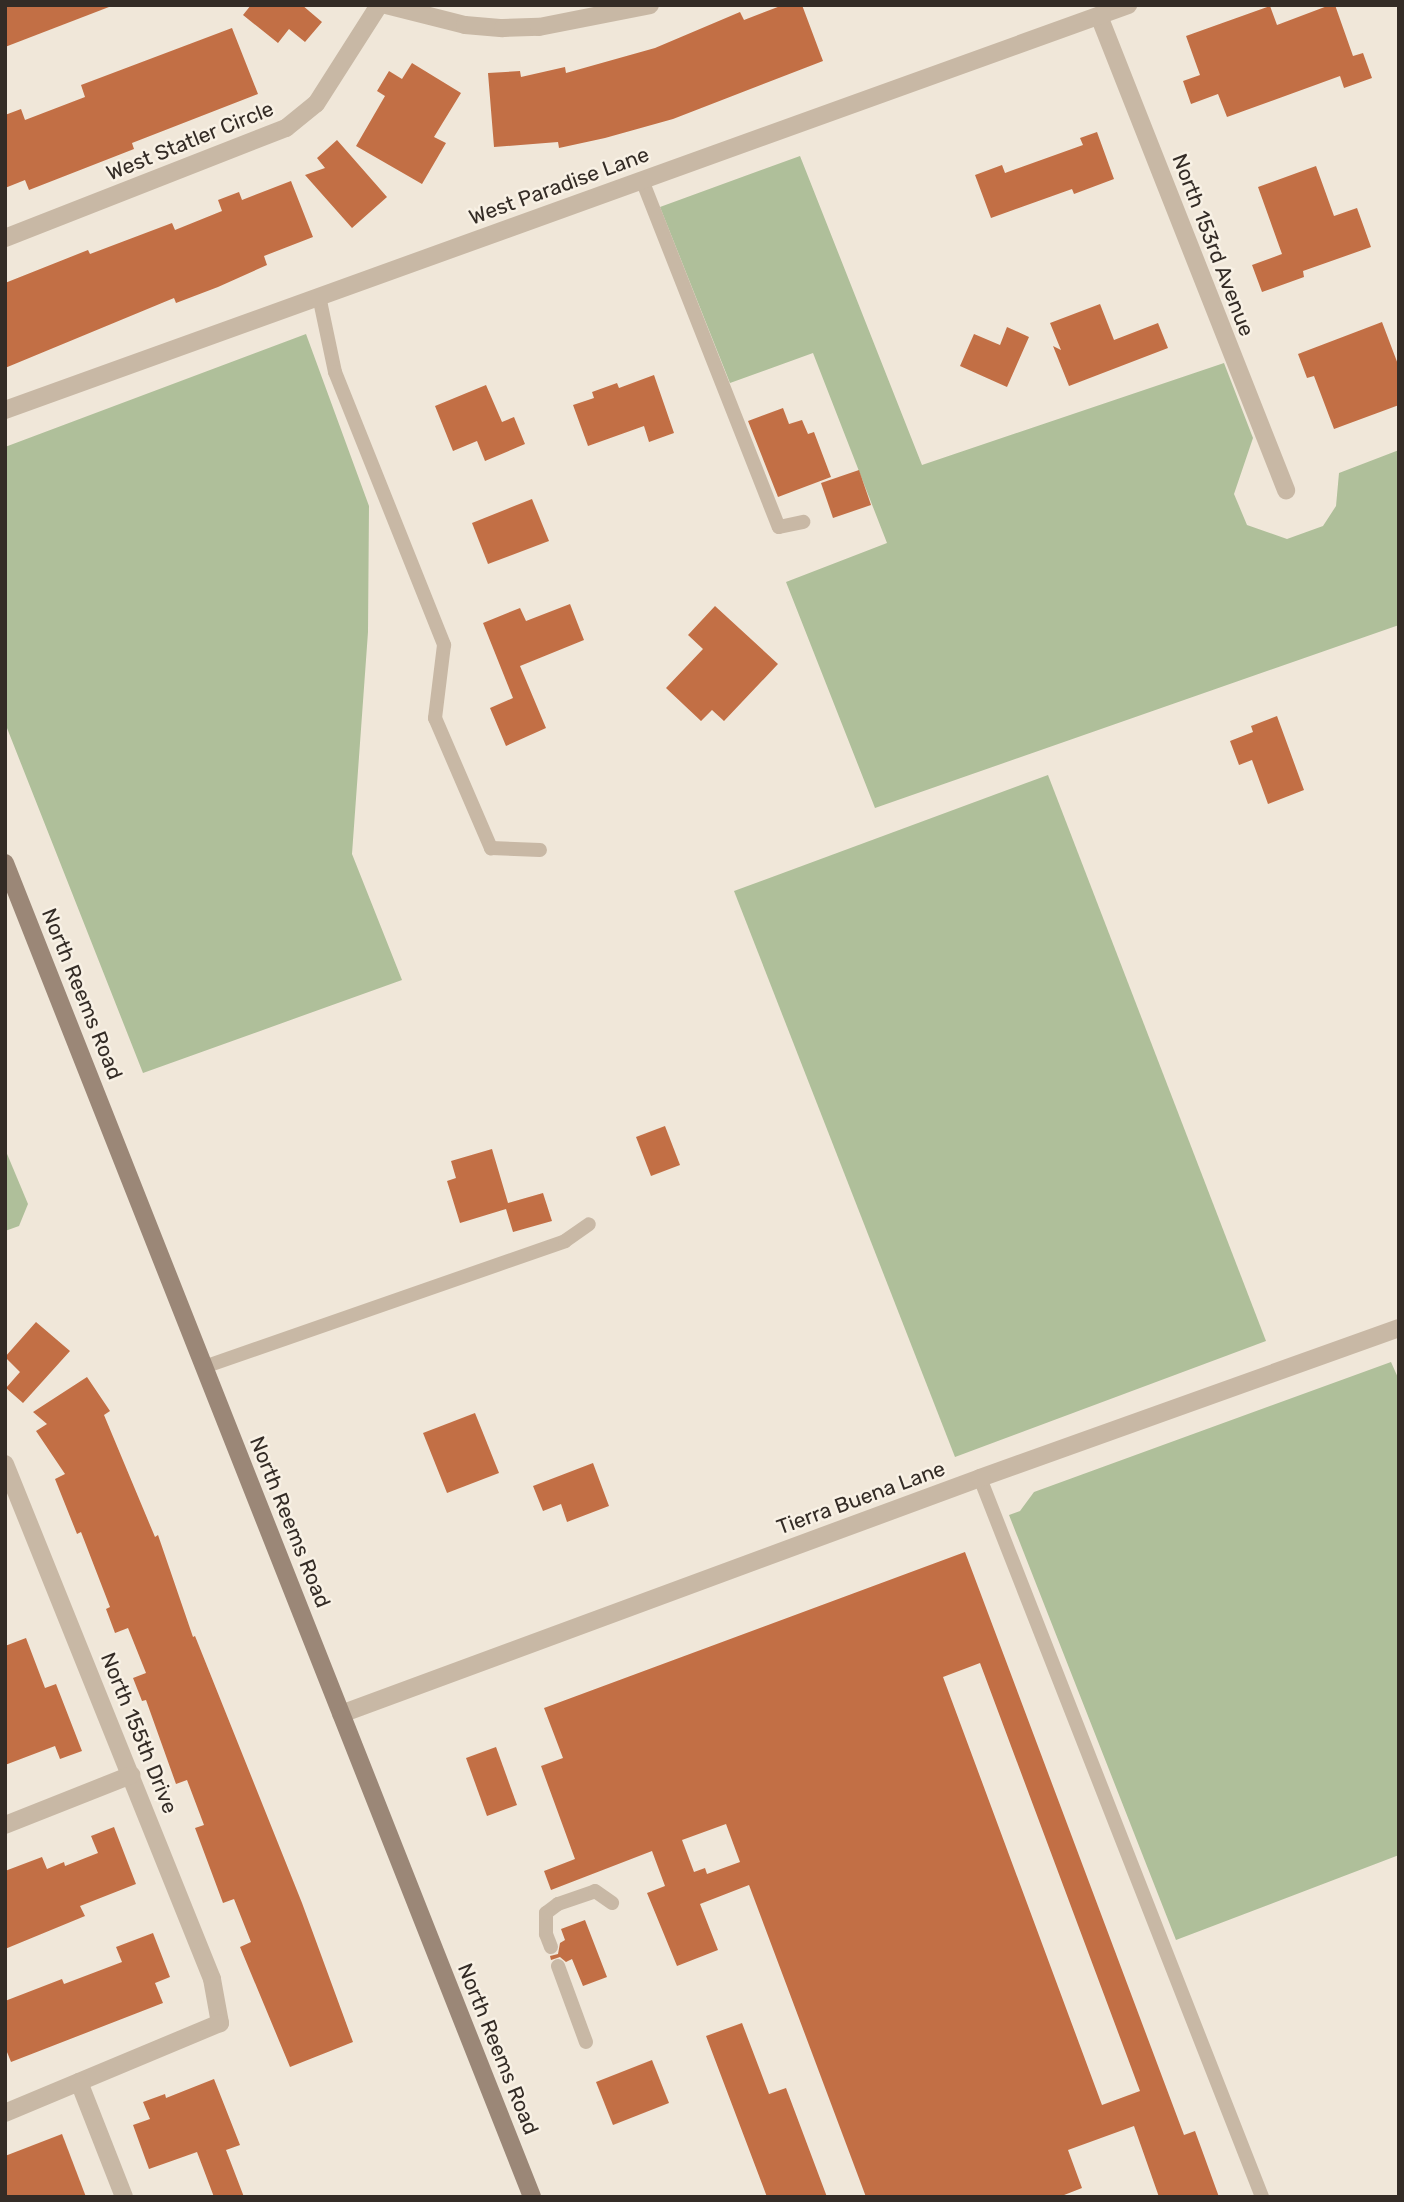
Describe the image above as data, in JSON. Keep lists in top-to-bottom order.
{
  "streets": {
    "main road": ["North Reems Road"],
    "street": [
      "West Statler Circle",
      "West Paradise Lane",
      "North 153rd Avenue",
      "Tierra Buena Lane",
      "North 155th Drive"
    ]
  },
  "crossings": [
    ["West Paradise Lane", "North 153rd Avenue"],
    ["North Reems Road", "Tierra Buena Lane"]
  ]
}
